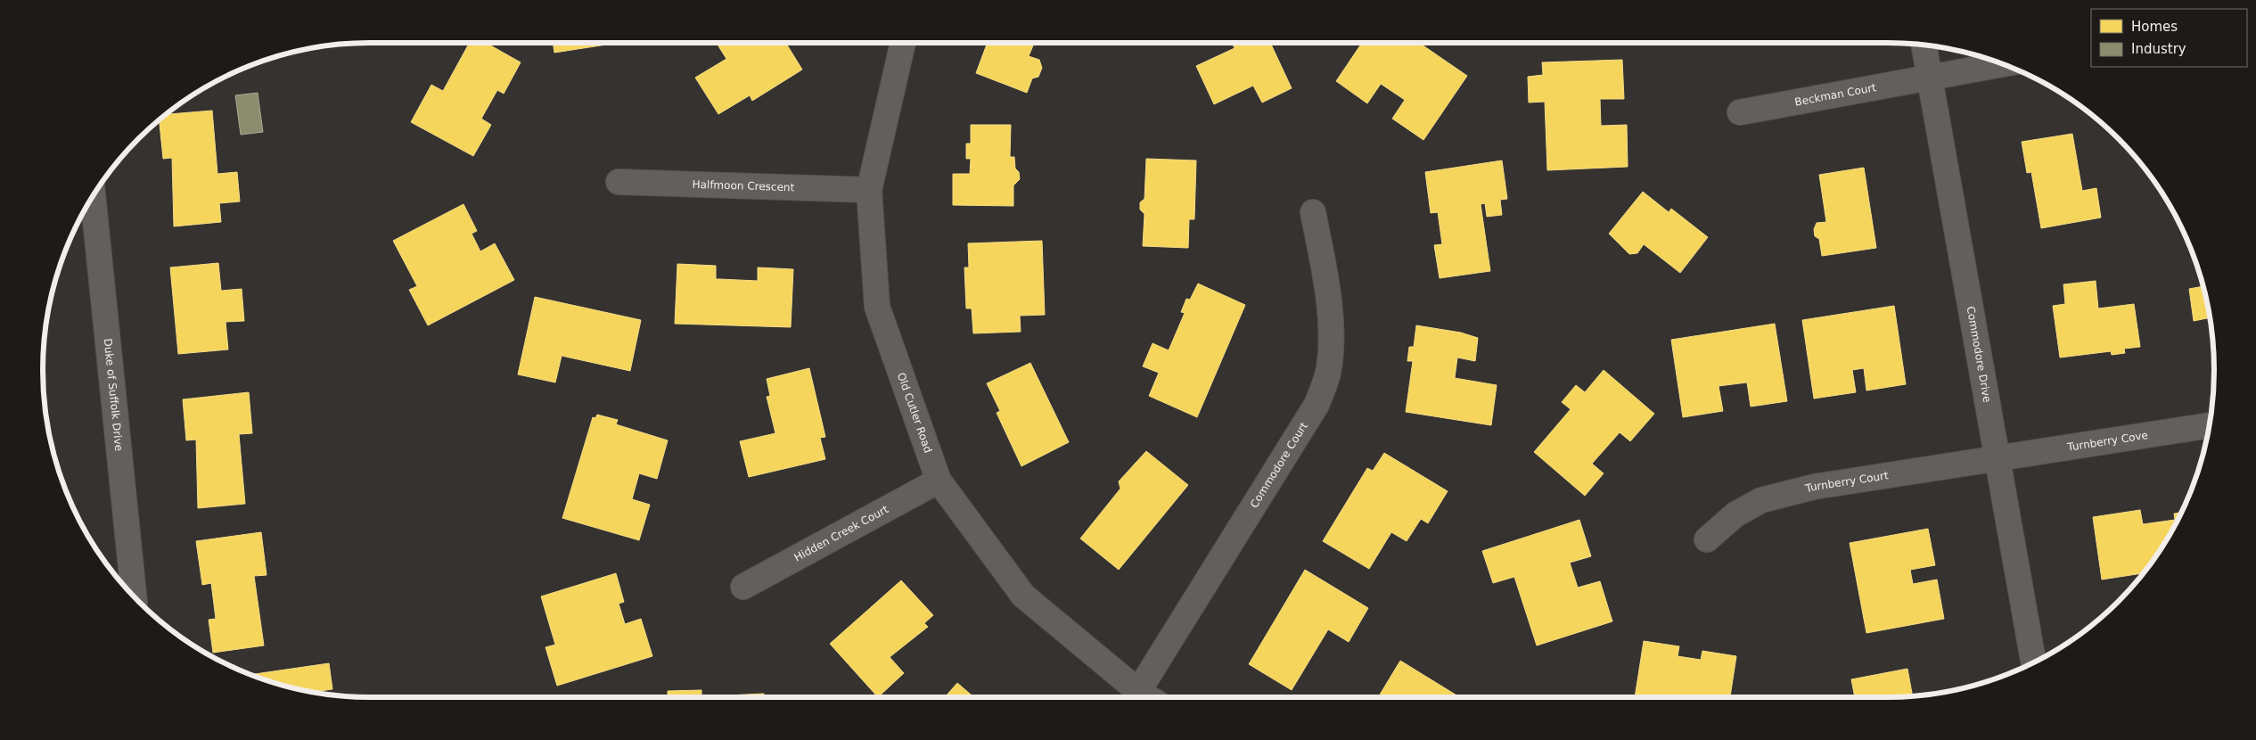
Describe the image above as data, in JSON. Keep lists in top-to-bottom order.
{
  "streets": {
    "street": [
      "Beckman Court",
      "Halfmoon Crescent",
      "Commodore Drive",
      "Duke of Suffolk Drive",
      "Old Cutler Road",
      "Turnberry Cove",
      "Commodore Court",
      "Turnberry Court",
      "Hidden Creek Court"
    ]
  },
  "crossings": [
    ["Beckman Court", "Commodore Drive"],
    ["Halfmoon Crescent", "Old Cutler Road"],
    ["Commodore Drive", "Turnberry Cove"],
    ["Commodore Drive", "Turnberry Court"],
    ["Old Cutler Road", "Hidden Creek Court"],
    ["Turnberry Cove", "Turnberry Court"]
  ],
  "legend": ["Homes", "Industry"]
}
